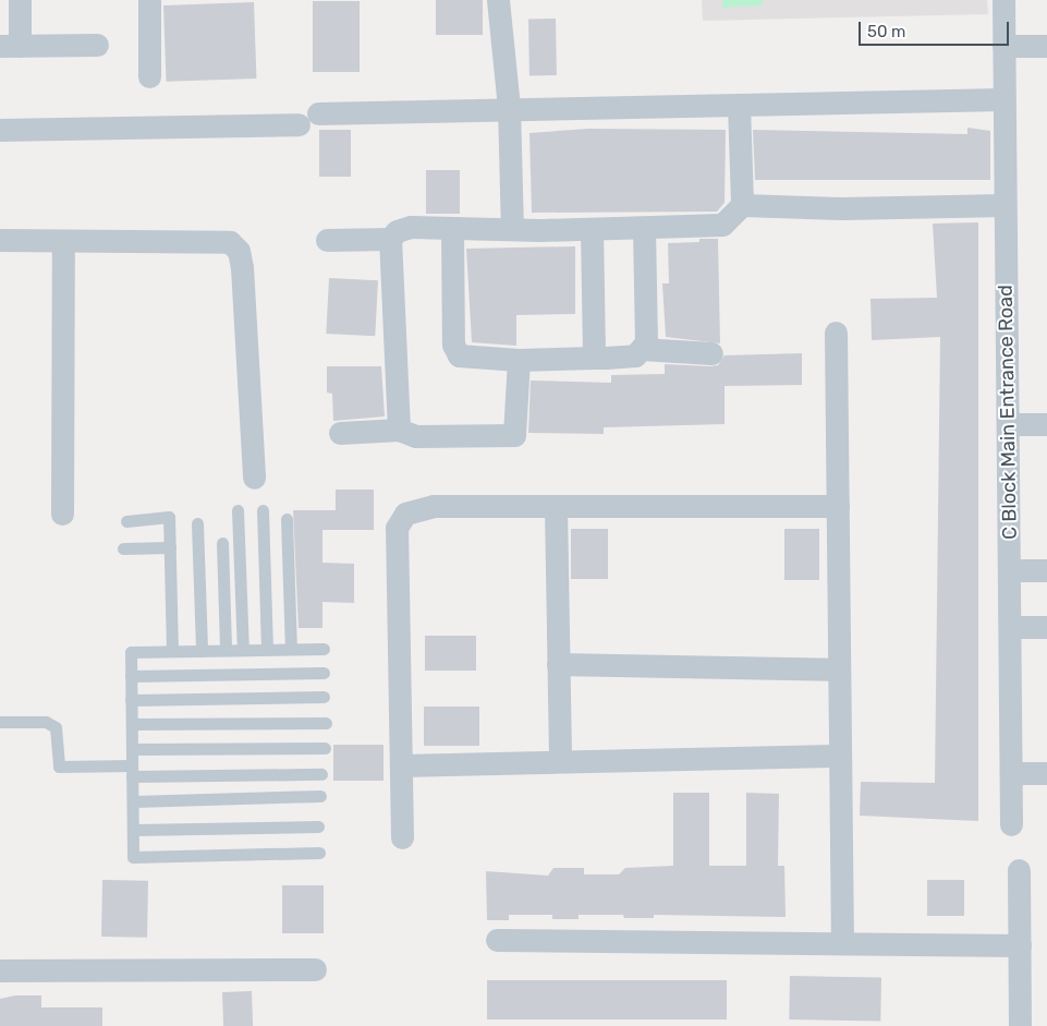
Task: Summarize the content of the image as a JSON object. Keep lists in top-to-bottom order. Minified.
{"streets":{"street":["C Block Main Entrance Road"]},"scale_bar":"50 m"}
